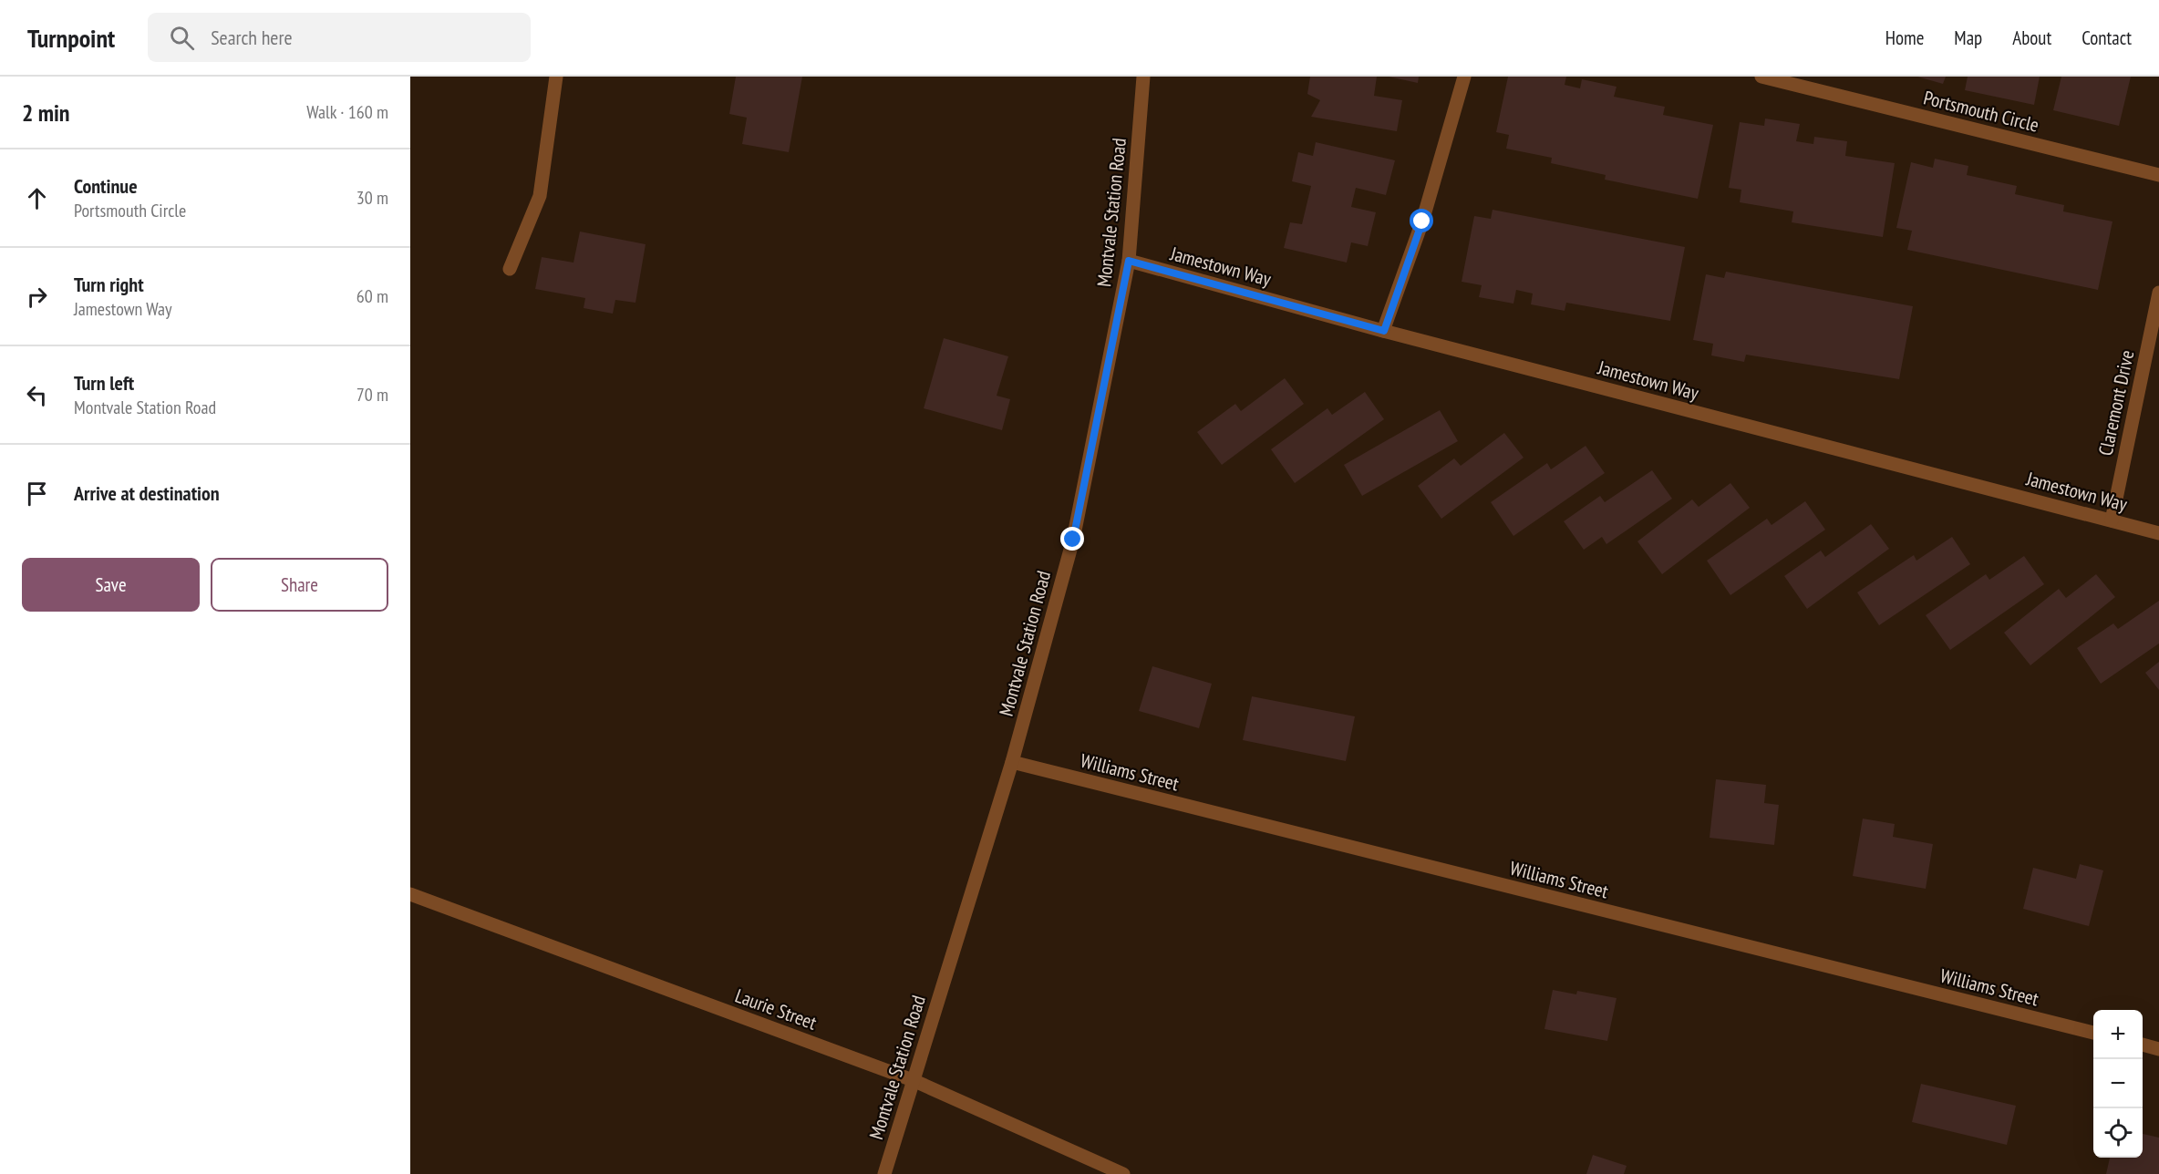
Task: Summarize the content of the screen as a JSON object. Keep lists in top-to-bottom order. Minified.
{"streets":{"street":["Portsmouth Circle","Montvale Station Road","Jamestown Way","Claremont Drive","Williams Street","Laurie Street"]},"crossings":[["Montvale Station Road","Jamestown Way"],["Montvale Station Road","Williams Street"],["Montvale Station Road","Laurie Street"],["Jamestown Way","Claremont Drive"]],"page":{"header":"Turnpoint","search":"Search here","nav":["Home","Map","About","Contact"],"heading":["2 min","Walk · 160 m"],"list":[["Continue","Portsmouth Circle","30 m"],["Turn right","Jamestown Way","60 m"],["Turn left","Montvale Station Road","70 m"],"Arrive at destination"],"buttons":["Save","Share"],"map_buttons":["+","−"]}}
